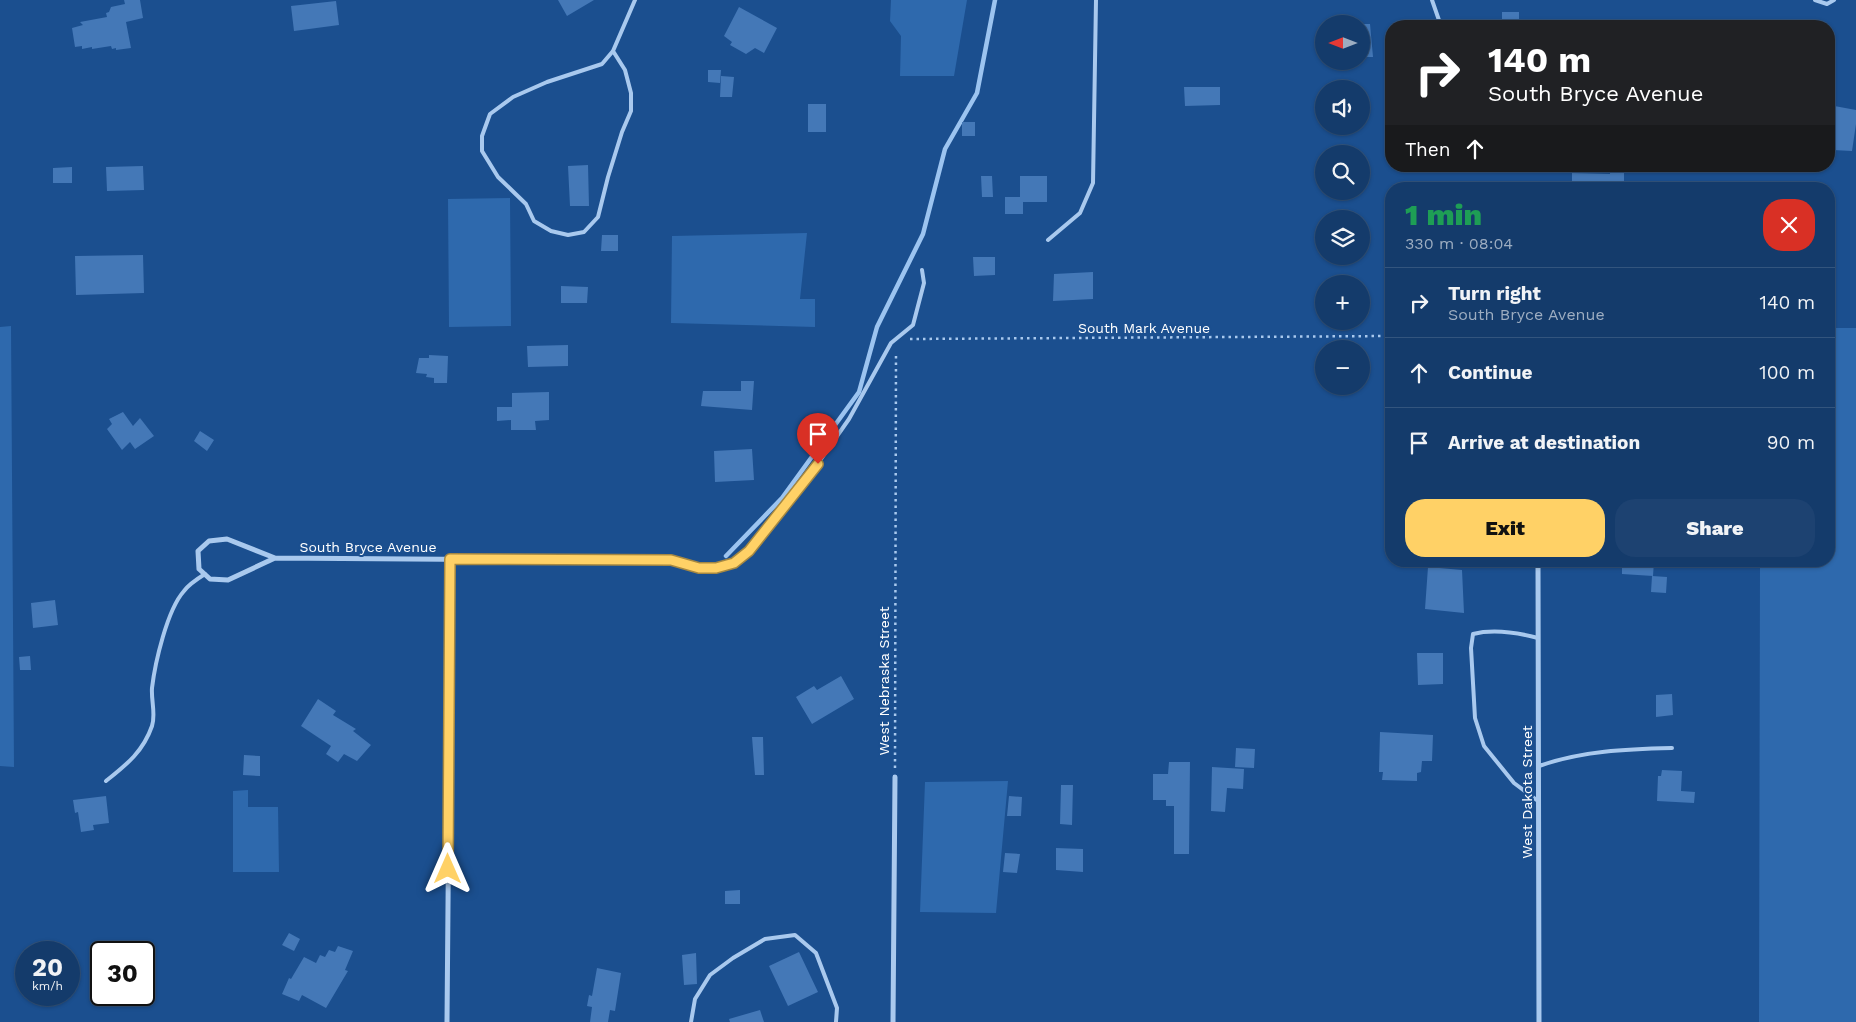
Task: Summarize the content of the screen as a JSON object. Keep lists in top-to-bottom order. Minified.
{"streets":{"street":["South Bryce Avenue","West Dakota Street"],"path":["South Mark Avenue","West Nebraska Street"]},"crossings":[["South Mark Avenue","West Nebraska Street"]],"north":"left","page":{"map_buttons":["+","−"],"turn":["140 m","South Bryce Avenue"],"then":"Then","heading":["1 min","330 m · 08:04"],"list":[{"name":"Turn right","note":"South Bryce Avenue","value":"140 m"},{"name":"Continue","value":"100 m"},{"name":"Arrive at destination","value":"90 m"}],"buttons":["Exit","Share"],"speed":"20 km/h","limit":"30"}}
